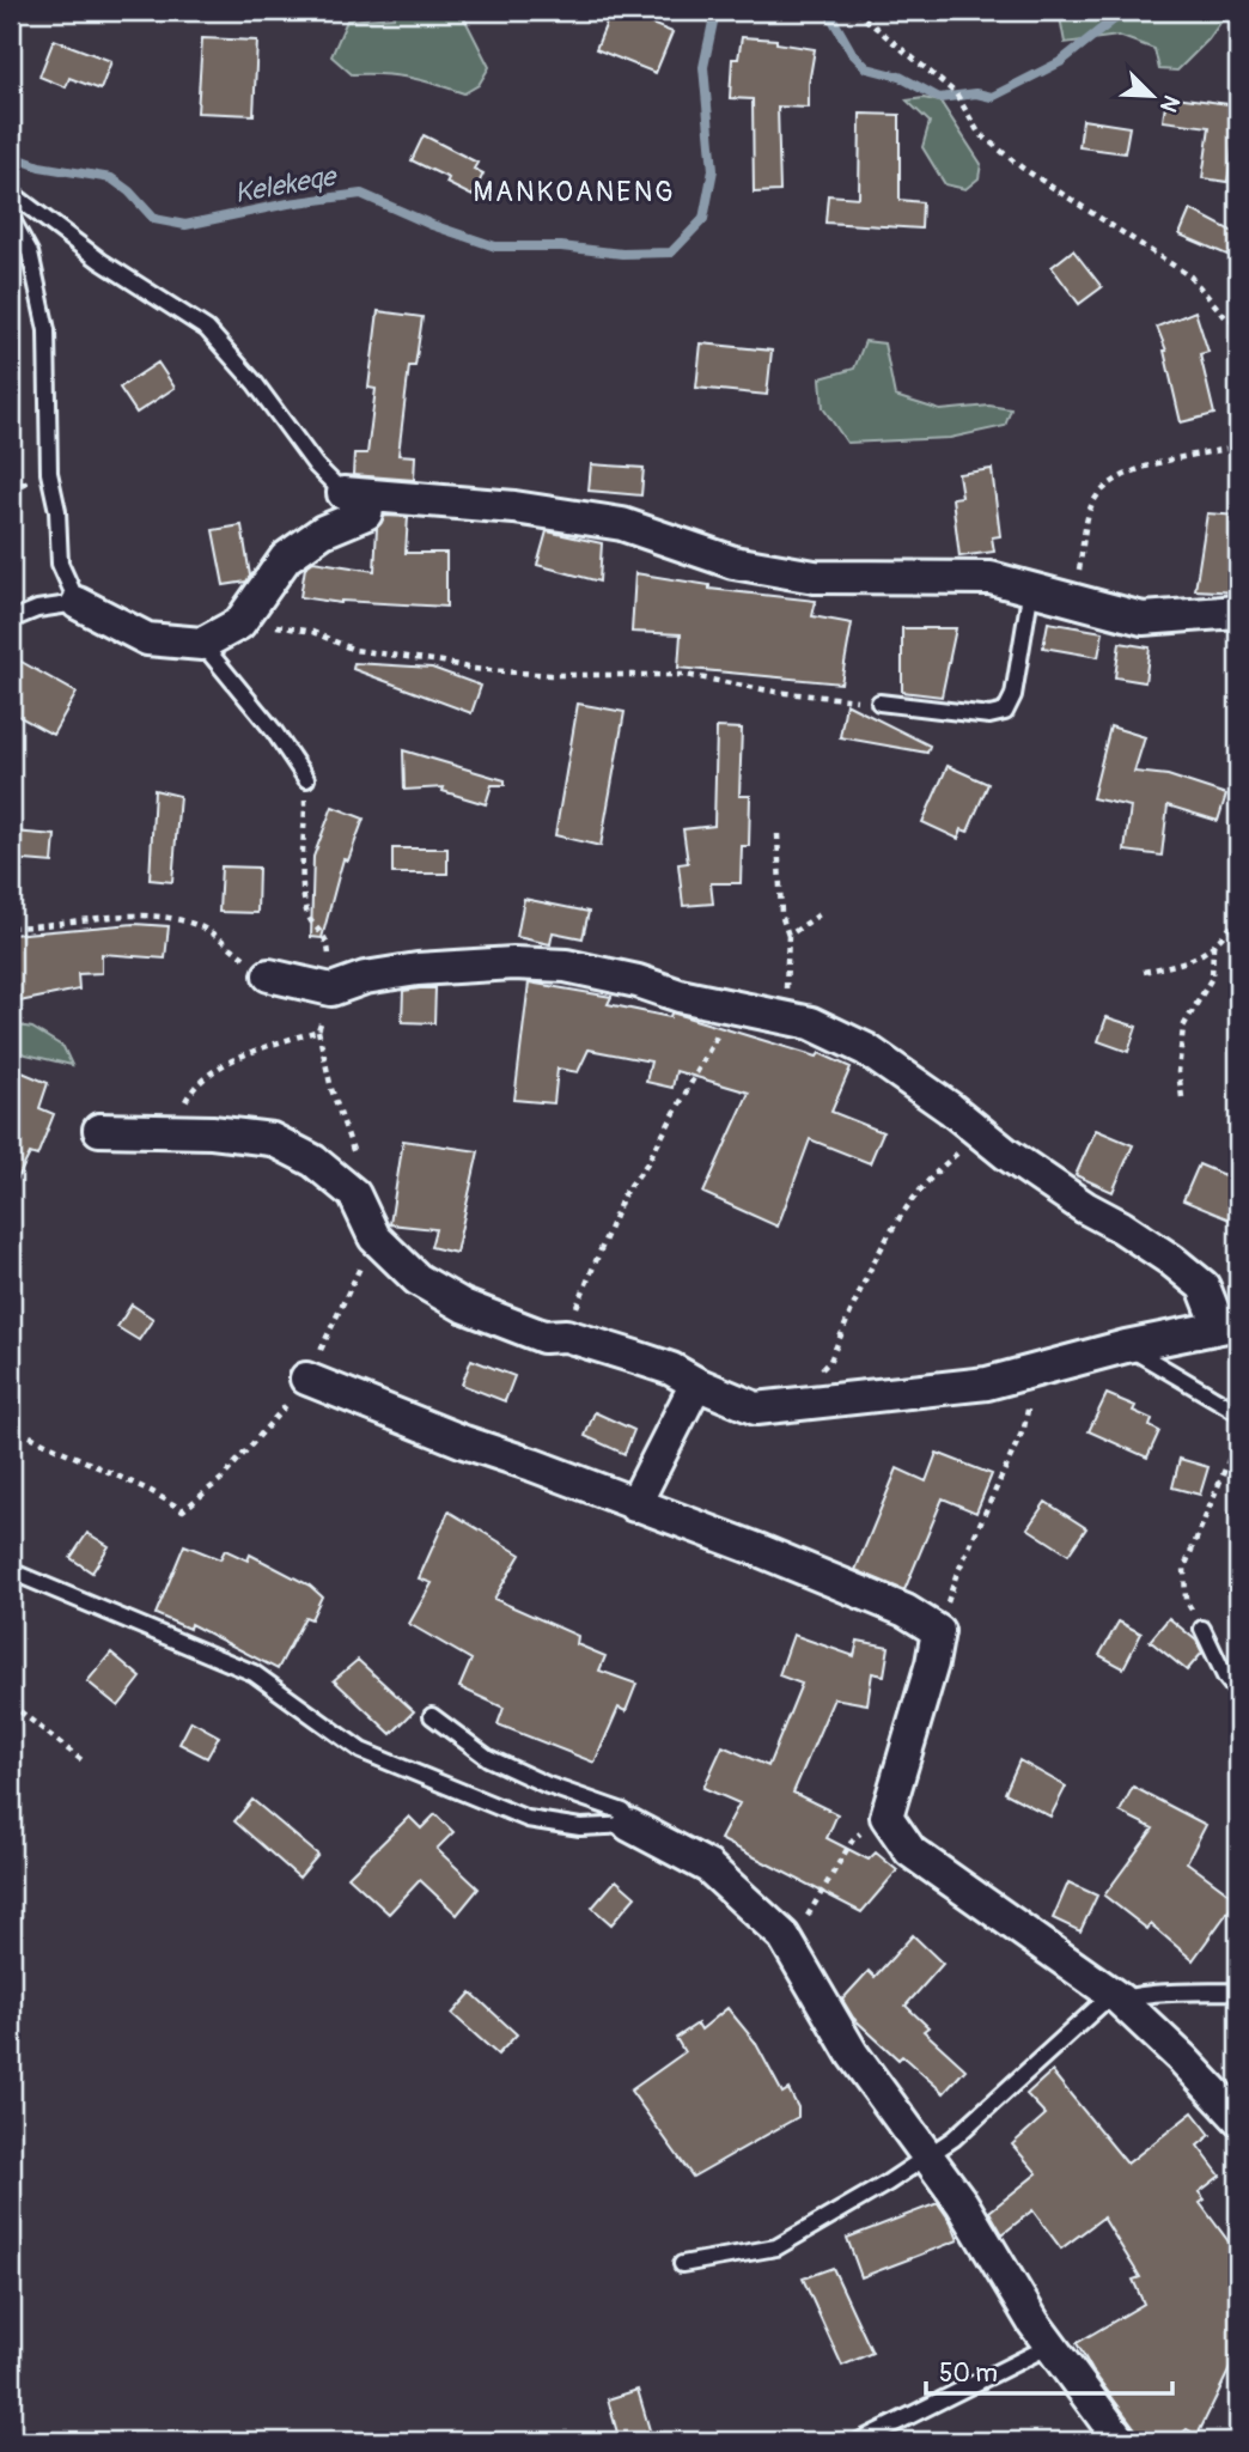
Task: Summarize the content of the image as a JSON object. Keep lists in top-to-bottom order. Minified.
{"districts":["MANKOANENG"],"water":["Kelekeqe"],"scale_bar":"50 m","north":"bottom right"}
